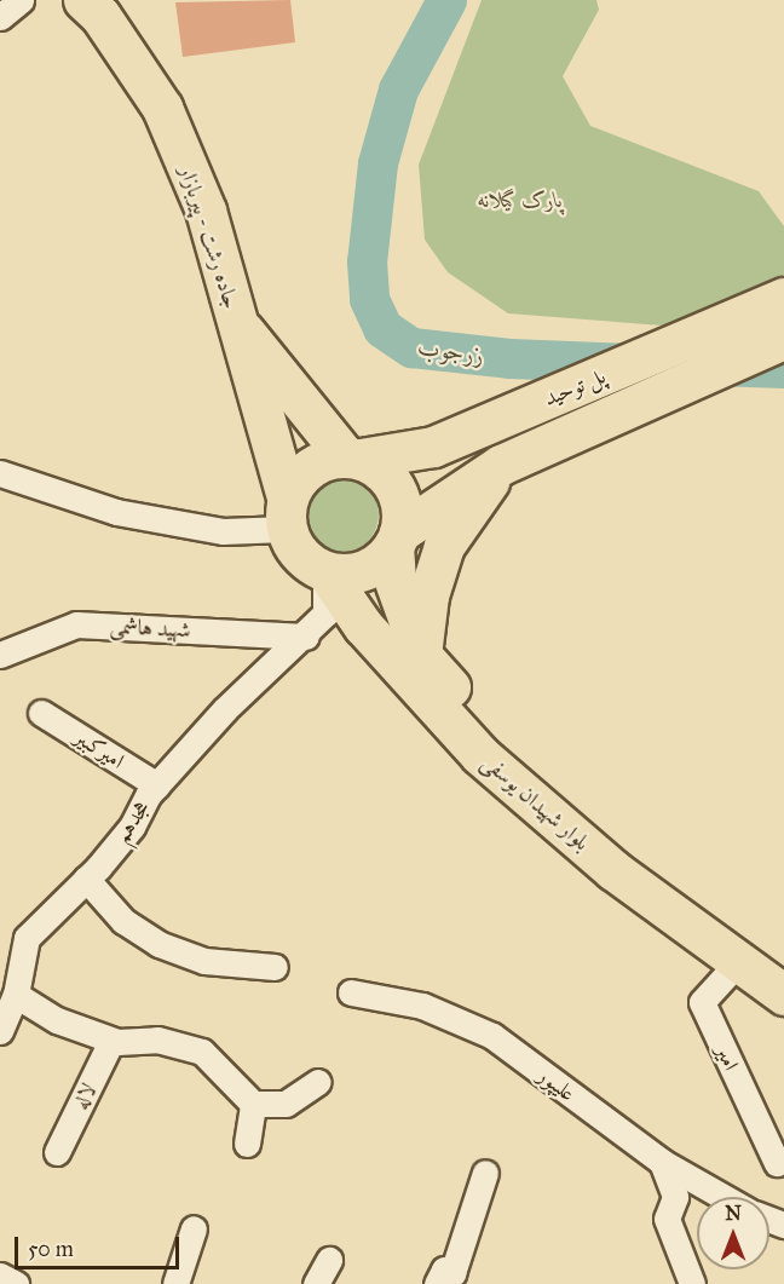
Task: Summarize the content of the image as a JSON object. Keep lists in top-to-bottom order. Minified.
{"streets":{"main road":["جاده رشت - پیربازار","پل توحید","بلوار شهیدان یوسفی"],"street":["شهید هاشمی","امیرکبیر","هجدهم","امیر","علیپور","لاله"]},"crossings":[["جاده رشت - پیربازار","پل توحید"],["جاده رشت - پیربازار","بلوار شهیدان یوسفی"],["جاده رشت - پیربازار","هجدهم"],["پل توحید","بلوار شهیدان یوسفی"],["پل توحید","هجدهم"],["شهید هاشمی","هجدهم"],["امیرکبیر","هجدهم"],["بلوار شهیدان یوسفی","هجدهم"],["بلوار شهیدان یوسفی","امیر"]],"water":["زرجوب"],"parks":["پارک گیلانه"],"scale_bar":"50 m","north":"top"}
